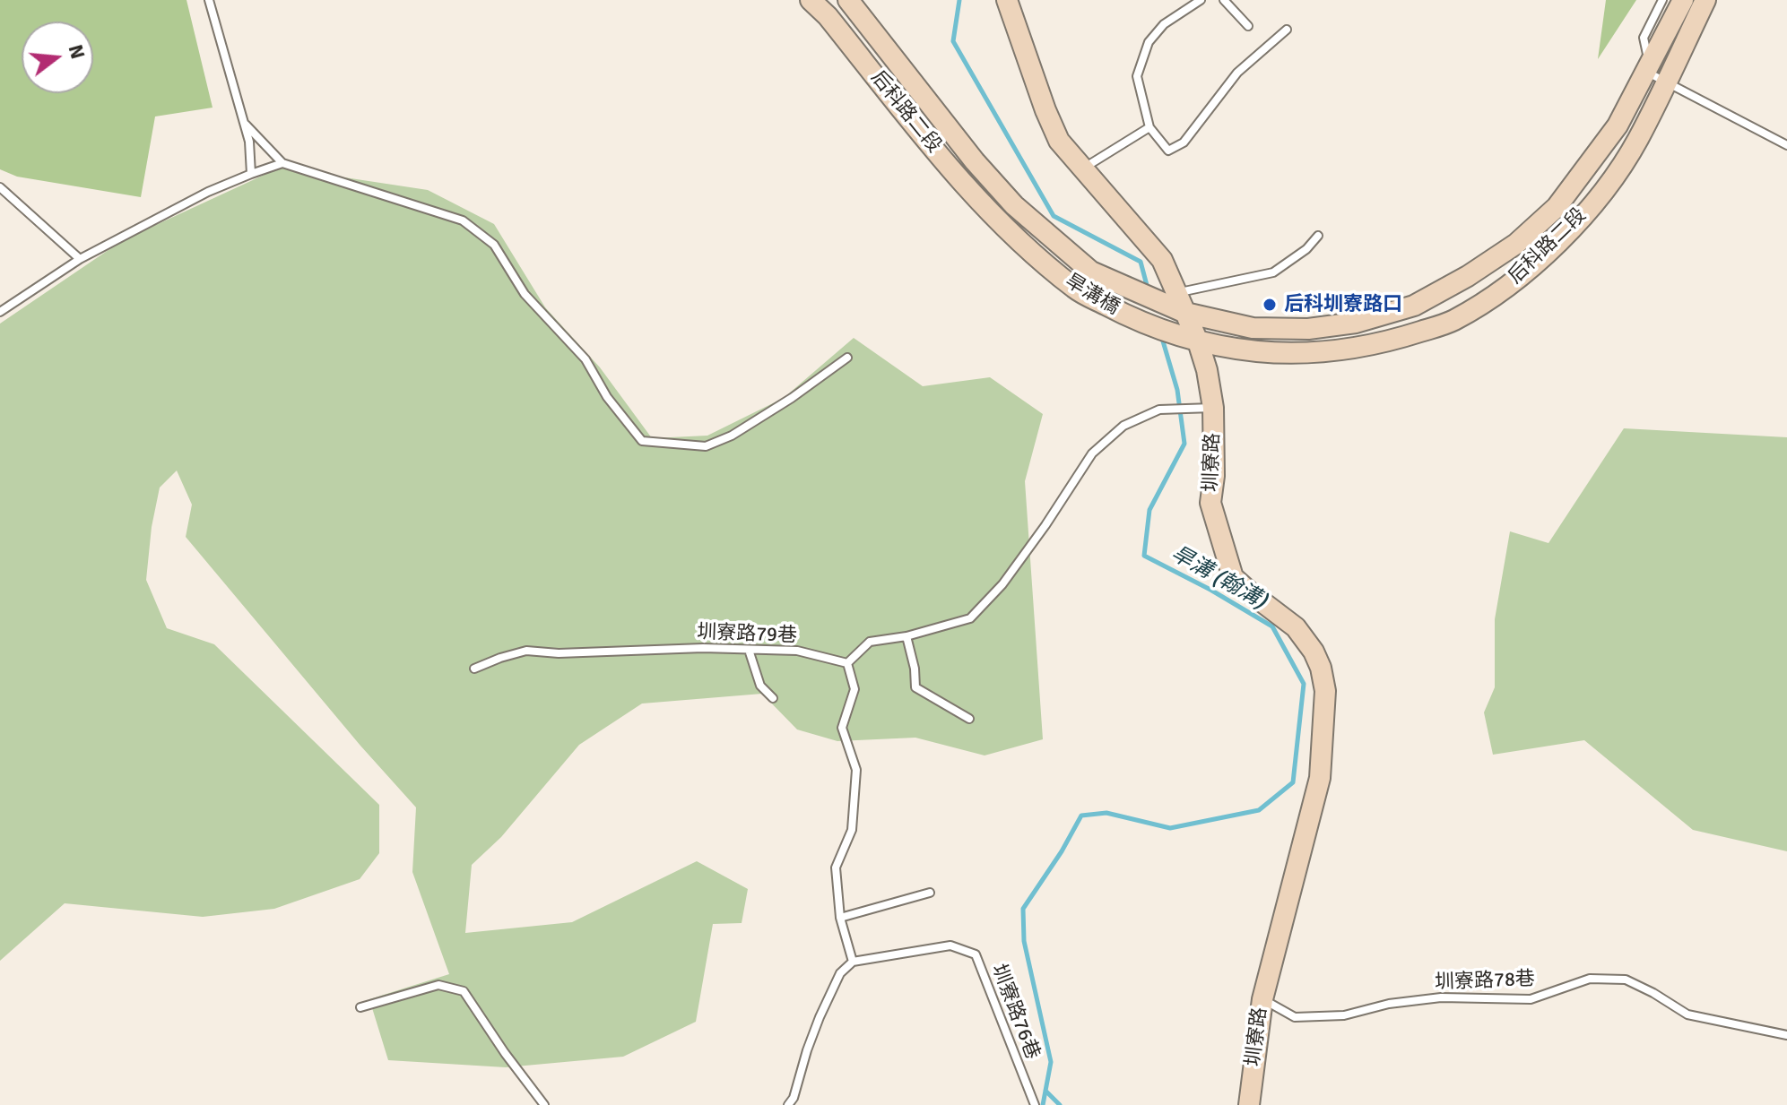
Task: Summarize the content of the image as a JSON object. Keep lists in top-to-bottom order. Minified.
{"streets":{"street":["后科路二段","旱溝橋","圳寮路"],"lane":["圳寮路79巷","圳寮路78巷","圳寮路76巷"]},"crossings":[["后科路二段","旱溝橋"],["后科路二段","圳寮路"],["旱溝橋","圳寮路"],["圳寮路","圳寮路78巷"]],"water":["旱溝 (翰溝)"],"places":["后科圳寮路口"],"north":"right"}
